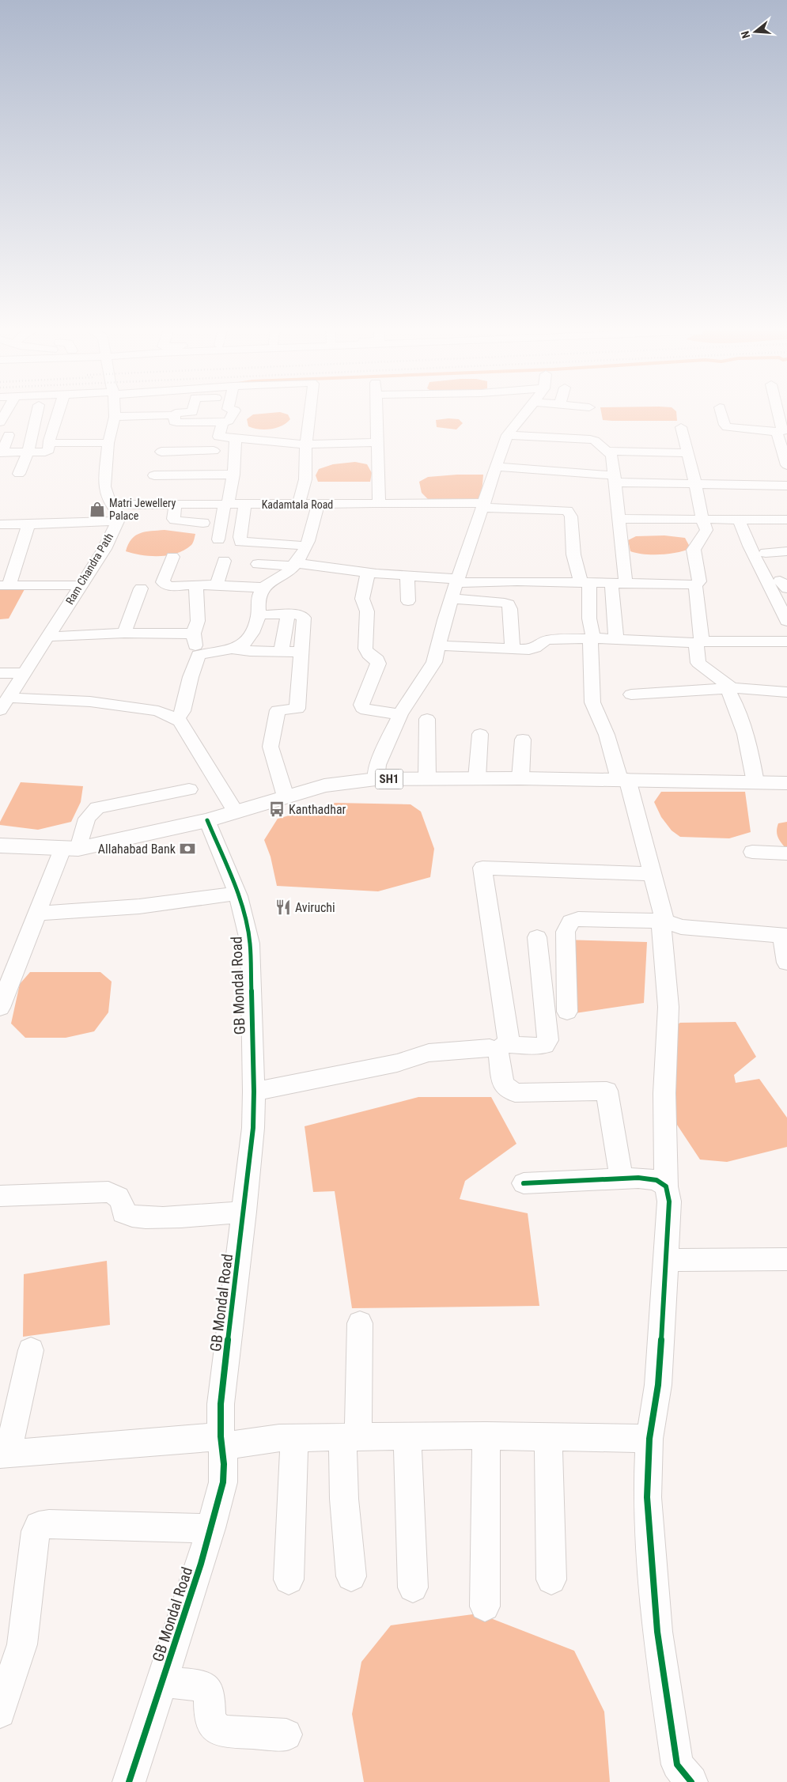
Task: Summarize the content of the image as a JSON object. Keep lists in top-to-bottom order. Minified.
{"streets":{"main road":["SH1"],"street":["Kadamtala Road","Ram Chandra Path","GB Mondal Road"]},"crossings":[["Kadamtala Road","Ram Chandra Path"],["SH1","GB Mondal Road"]],"places":{"shop":["Matri Jewellery Palace"],"bus stop":["Kanthadhar"],"bank":["Allahabad Bank"],"restaurant":["Aviruchi"]},"north":"left"}
